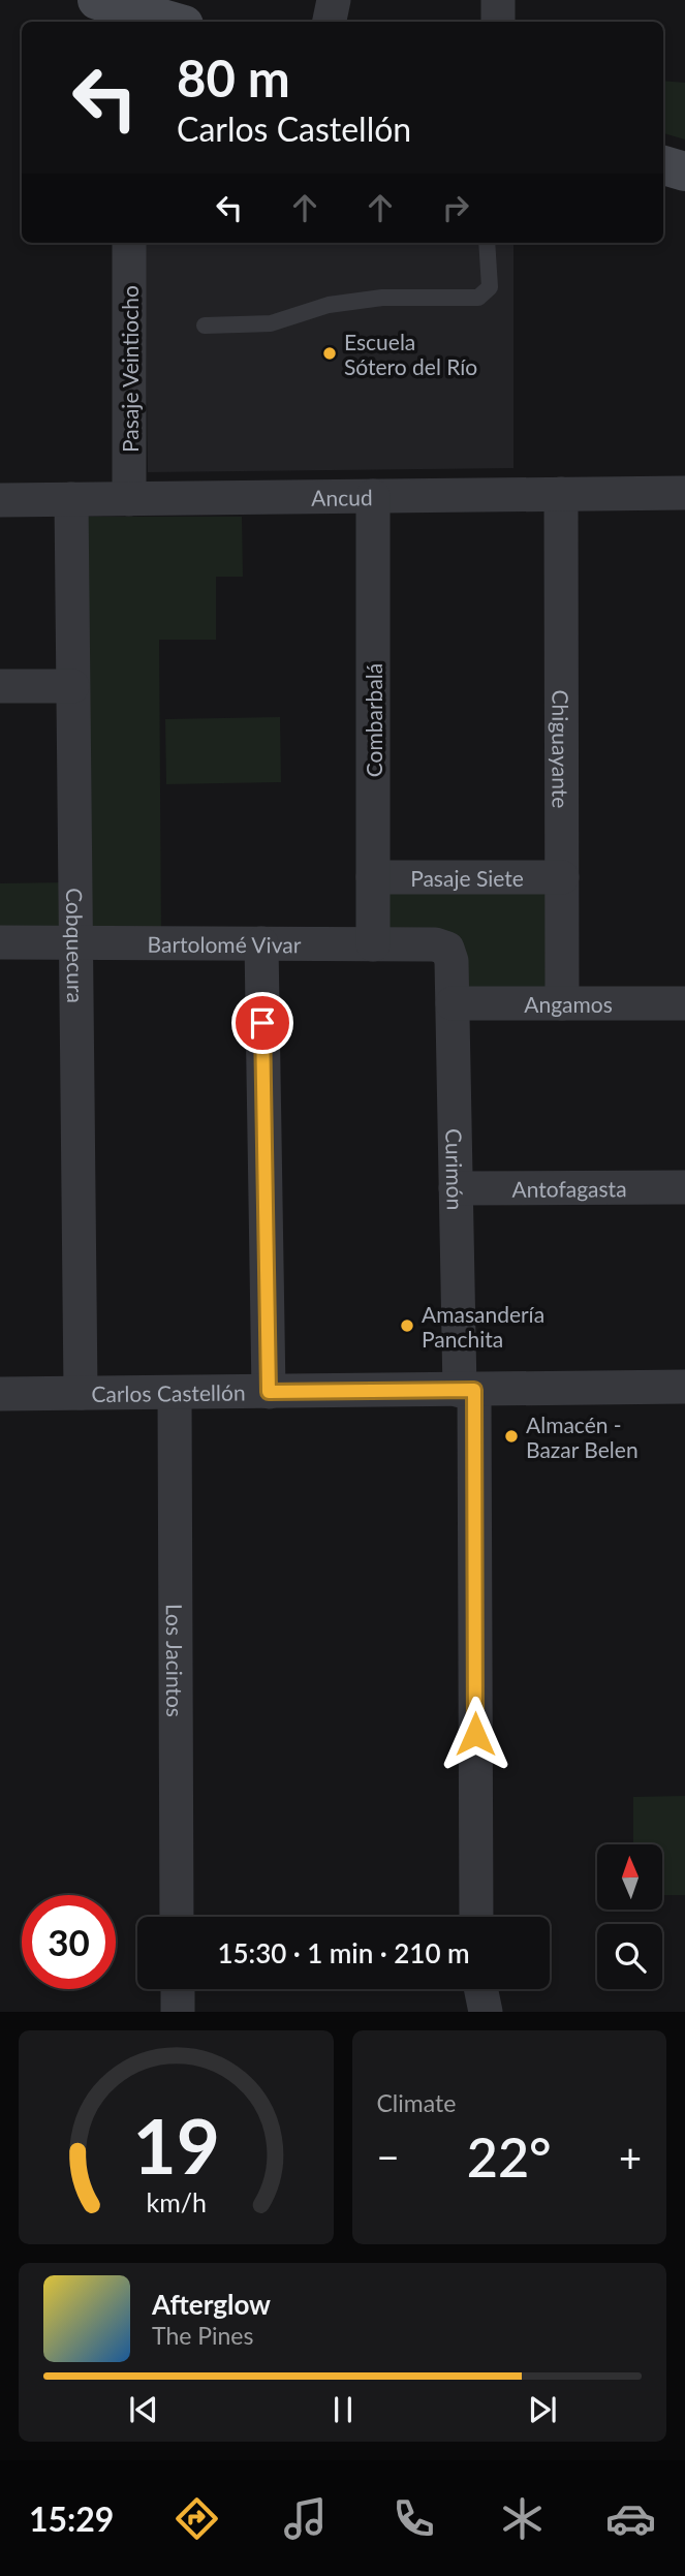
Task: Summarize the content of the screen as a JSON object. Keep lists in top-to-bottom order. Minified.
{"streets":{"street":["Pasaje Veintiocho","Ancud","Combarbalá","Chiguayante","Pasaje Siete","Bartolomé Vivar","Cobquecura","Angamos","Curimón","Antofagasta","Carlos Castellón","Los Jacintos"]},"crossings":[["Pasaje Veintiocho","Ancud"],["Ancud","Combarbalá"],["Ancud","Chiguayante"],["Ancud","Cobquecura"],["Combarbalá","Pasaje Siete"],["Combarbalá","Bartolomé Vivar"],["Chiguayante","Pasaje Siete"],["Chiguayante","Angamos"],["Bartolomé Vivar","Cobquecura"],["Bartolomé Vivar","Curimón"],["Cobquecura","Carlos Castellón"],["Angamos","Curimón"],["Curimón","Antofagasta"],["Curimón","Carlos Castellón"],["Carlos Castellón","Los Jacintos"]],"places":["Escuela Sótero del Río","Amasandería Panchita","Almacén - Bazar Belen"],"north":"top","page":{"turn":["80 m","Carlos Castellón"],"limit":"30","trip":"15:30 · 1 min · 210 m","tile":"Climate","heat":["−","22°","+"],"song":["Afterglow","The Pines"],"tabs":"15:29","gauge":["19","km/h"]}}
